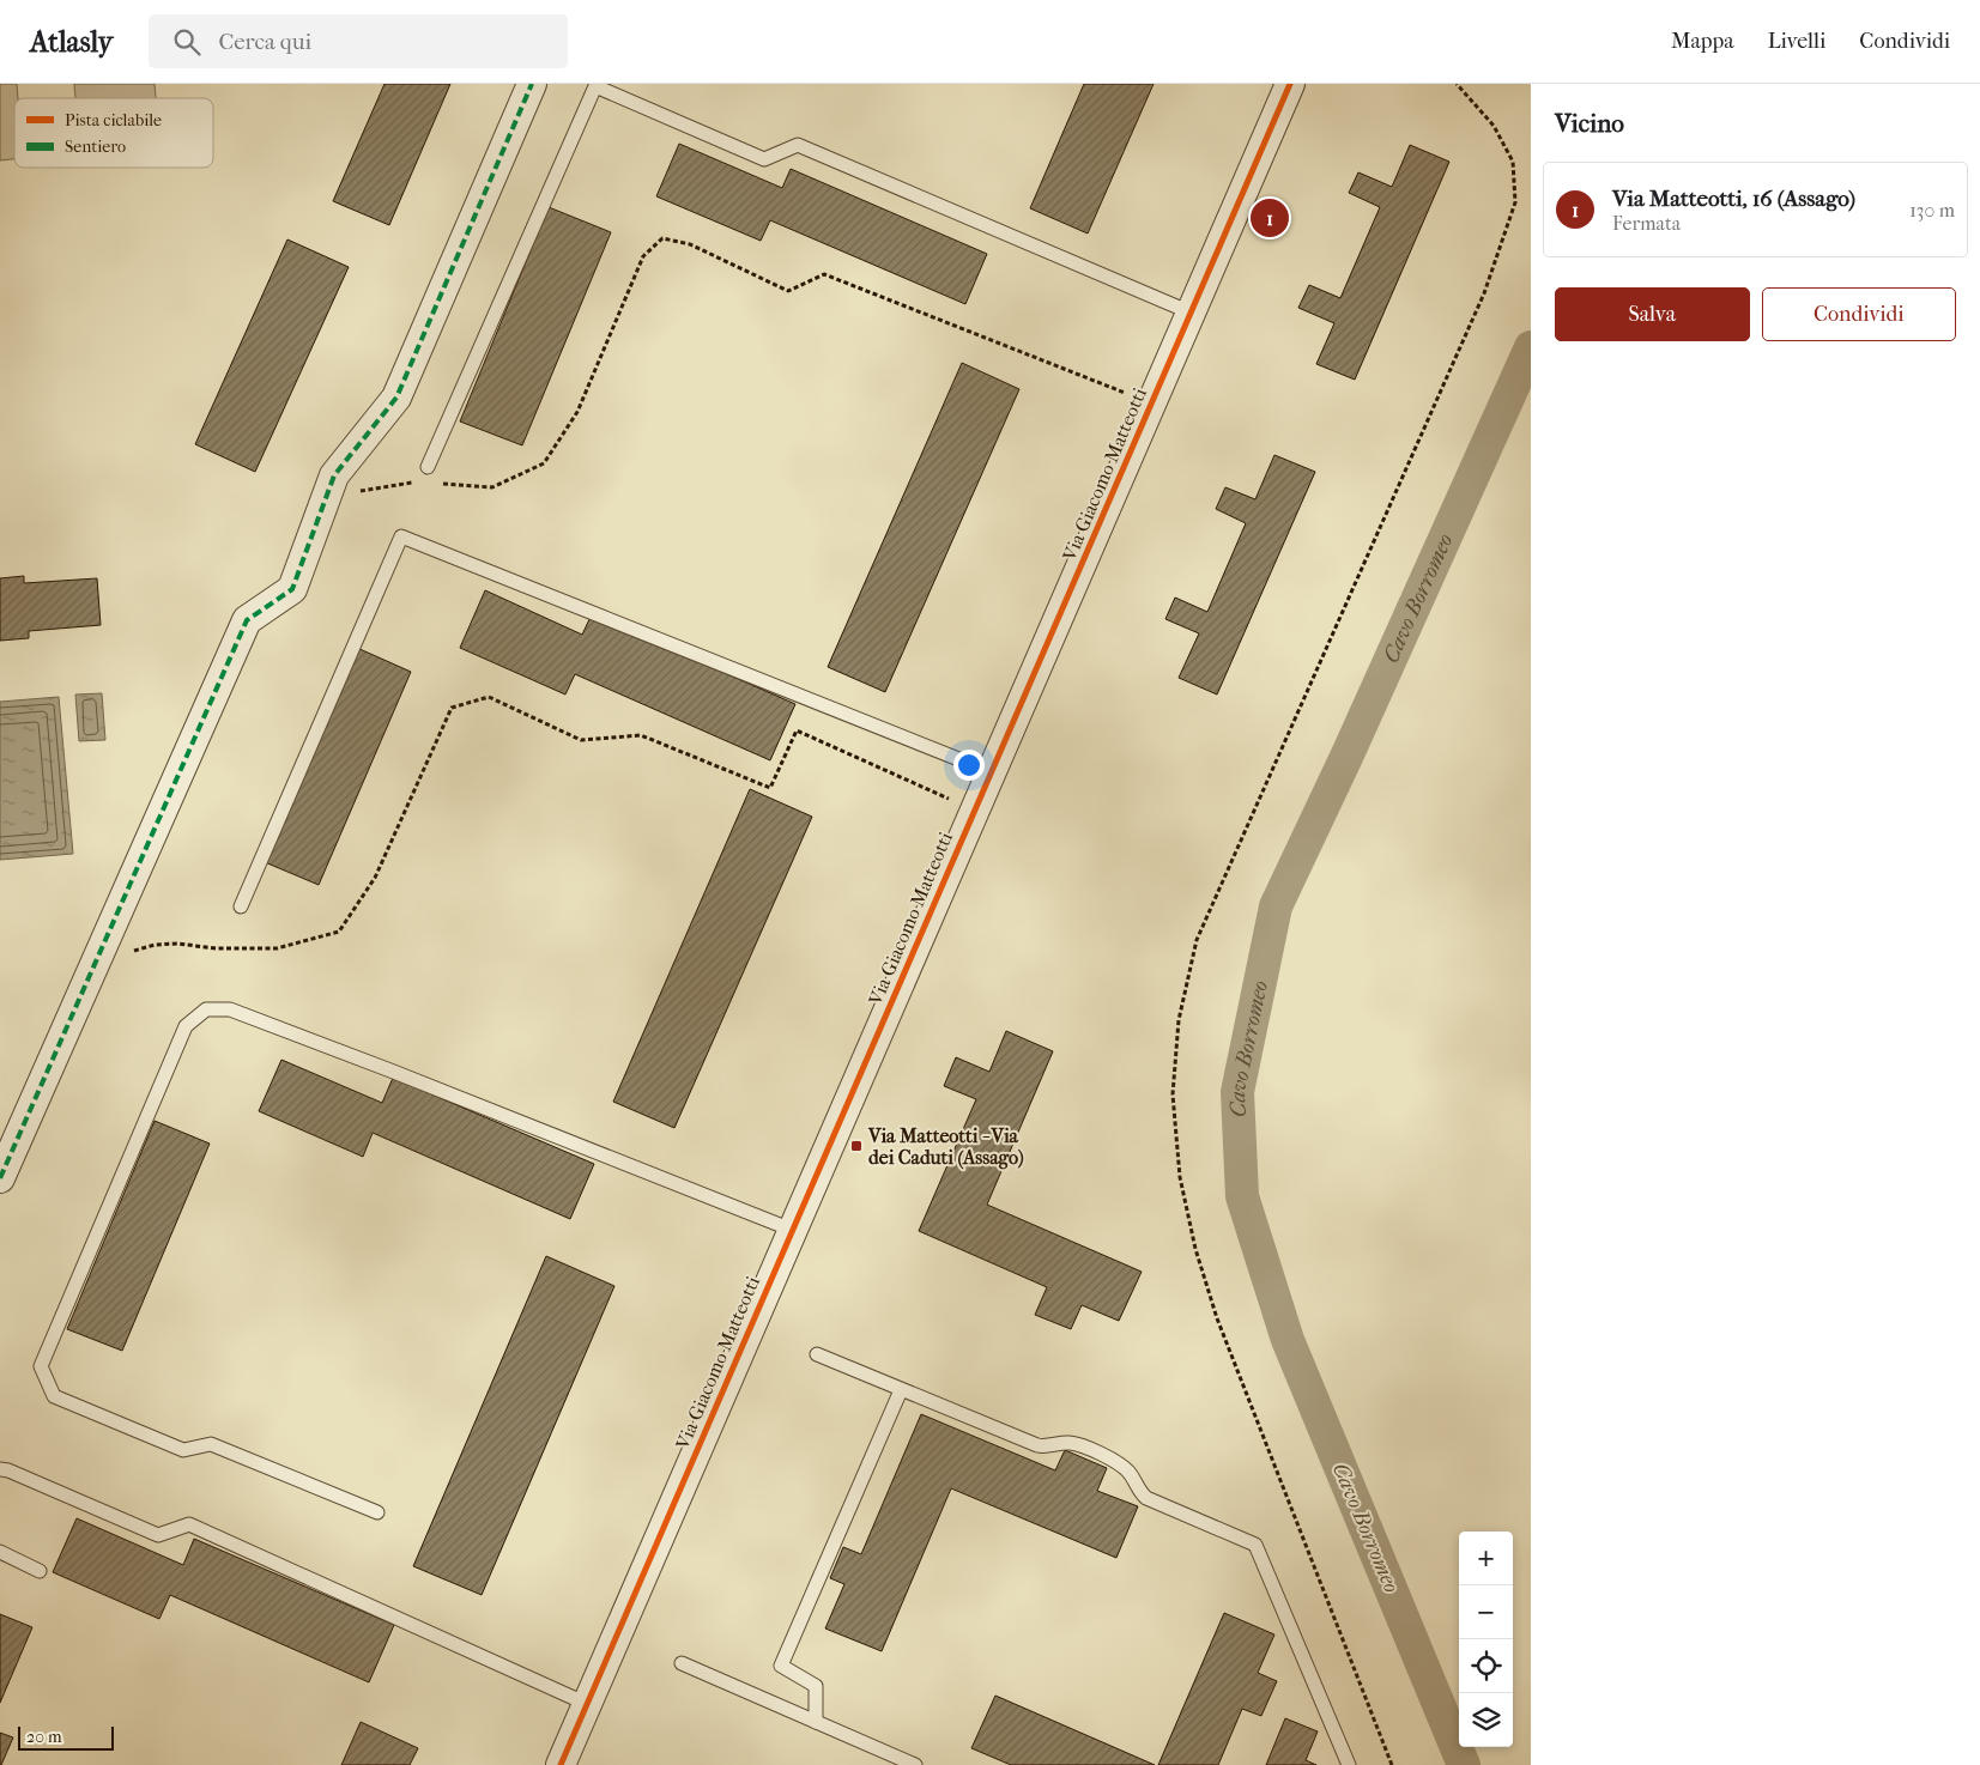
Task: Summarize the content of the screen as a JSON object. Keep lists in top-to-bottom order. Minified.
{"streets":{"street":["Via Giacomo Matteotti"]},"water":["Cavo Borromeo"],"places":{"transit":["Via Matteotti - Via dei Caduti (Assago)"]},"legend":["Pista ciclabile","Sentiero"],"scale_bar":"20 m","page":{"header":"Atlasly","search":"Cerca qui","nav":["Mappa","Livelli","Condividi"],"heading":"Vicino","list":[{"mark":"1","name":"Via Matteotti, 16 (Assago)","note":"Fermata","value":"130 m"}],"pins":"1","buttons":["Salva","Condividi"],"map_buttons":["+","−"],"scale":"20 m"}}
